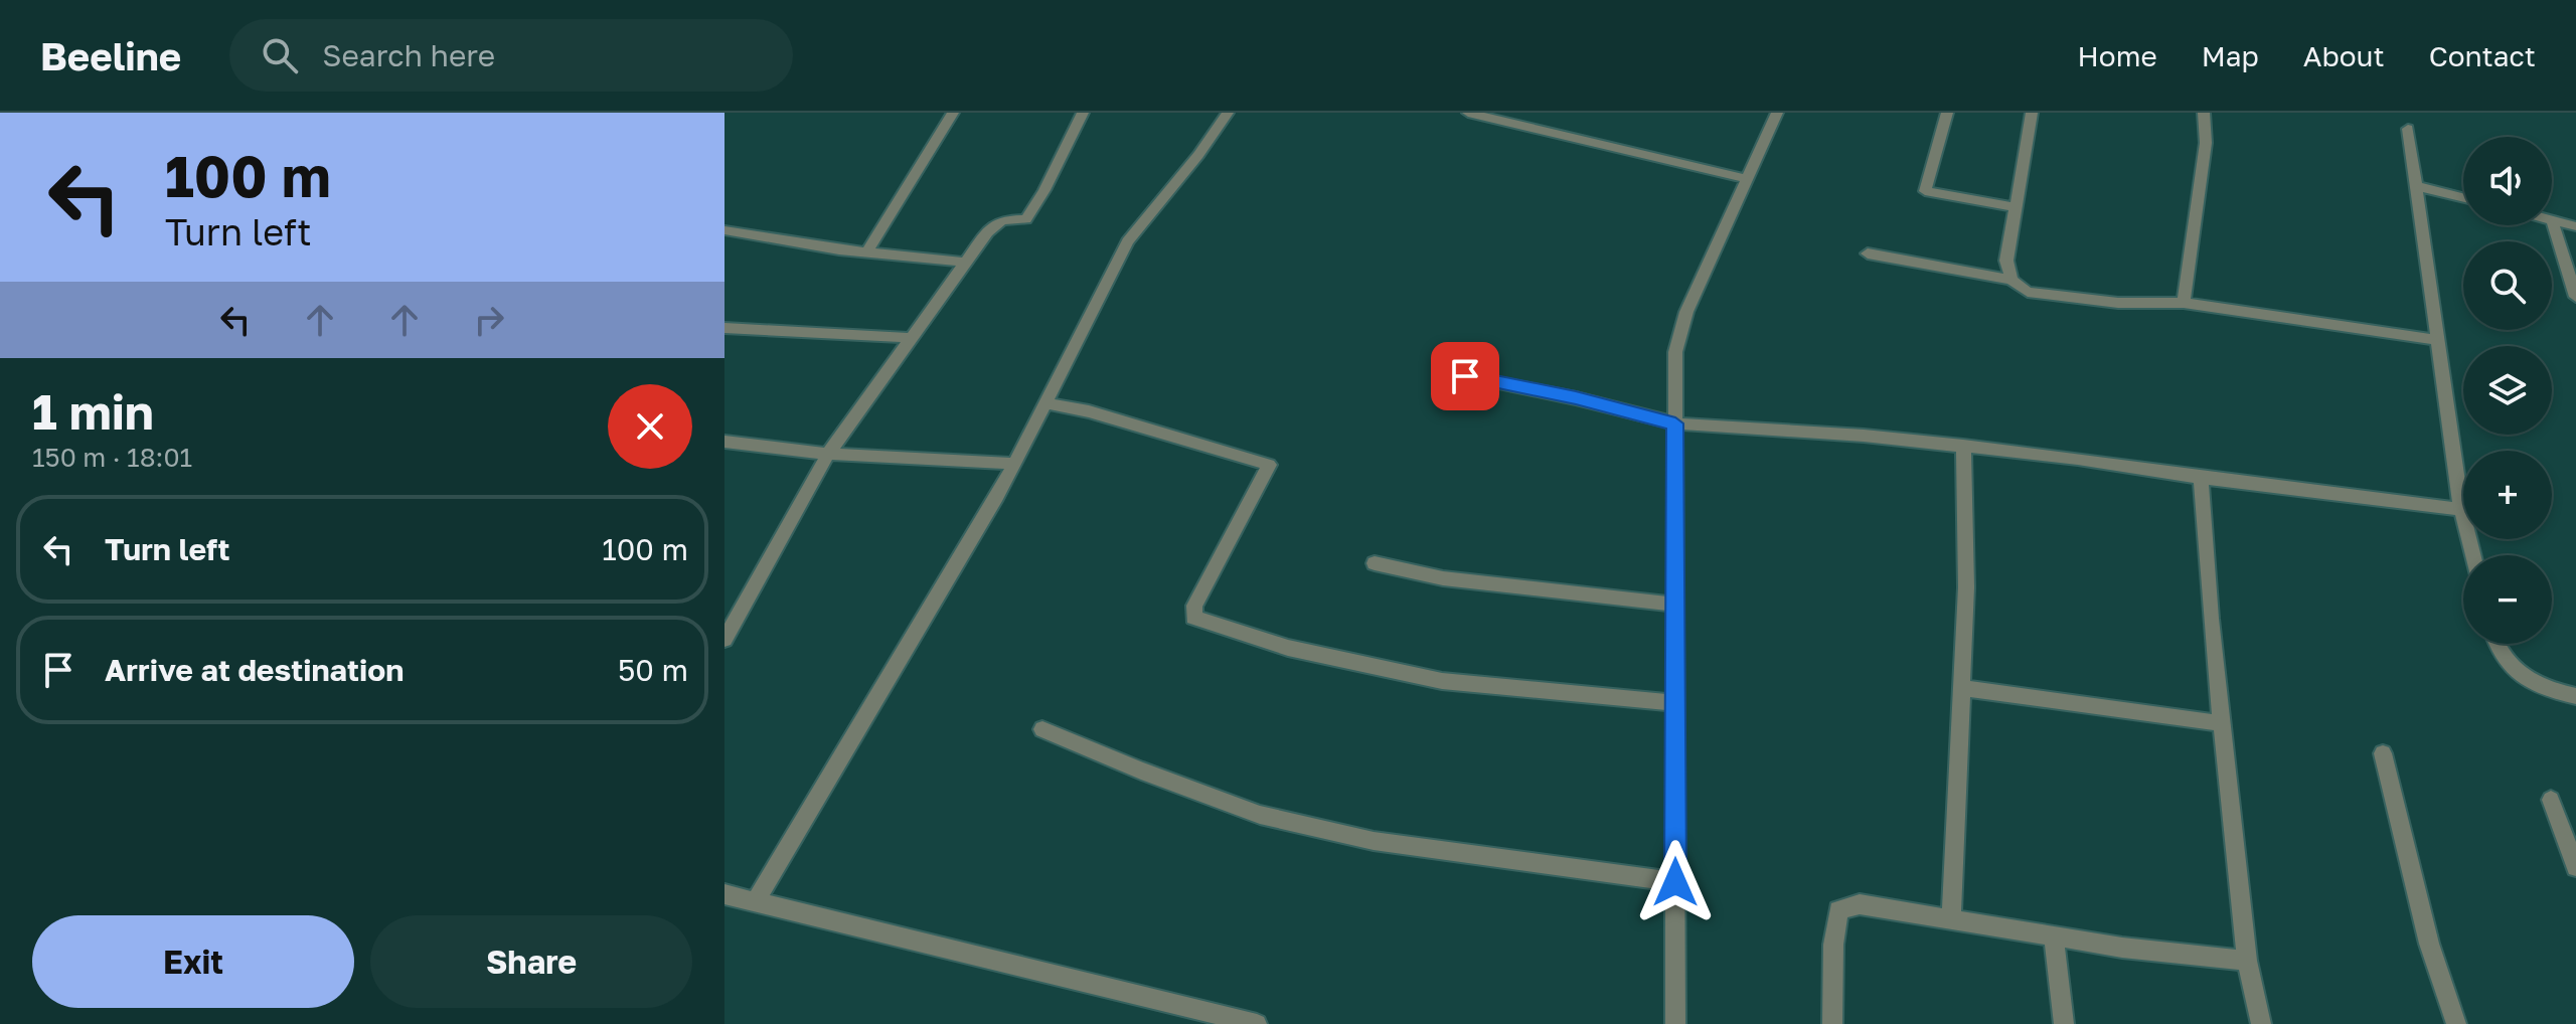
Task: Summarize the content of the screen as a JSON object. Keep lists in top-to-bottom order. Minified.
{"page":{"header":"Beeline","search":"Search here","nav":["Home","Map","About","Contact"],"turn":["100 m","Turn left"],"map_buttons":["+","−"],"heading":["1 min","150 m · 18:01"],"list":[{"name":"Turn left","value":"100 m"},{"name":"Arrive at destination","value":"50 m"}],"buttons":["Exit","Share"]}}
